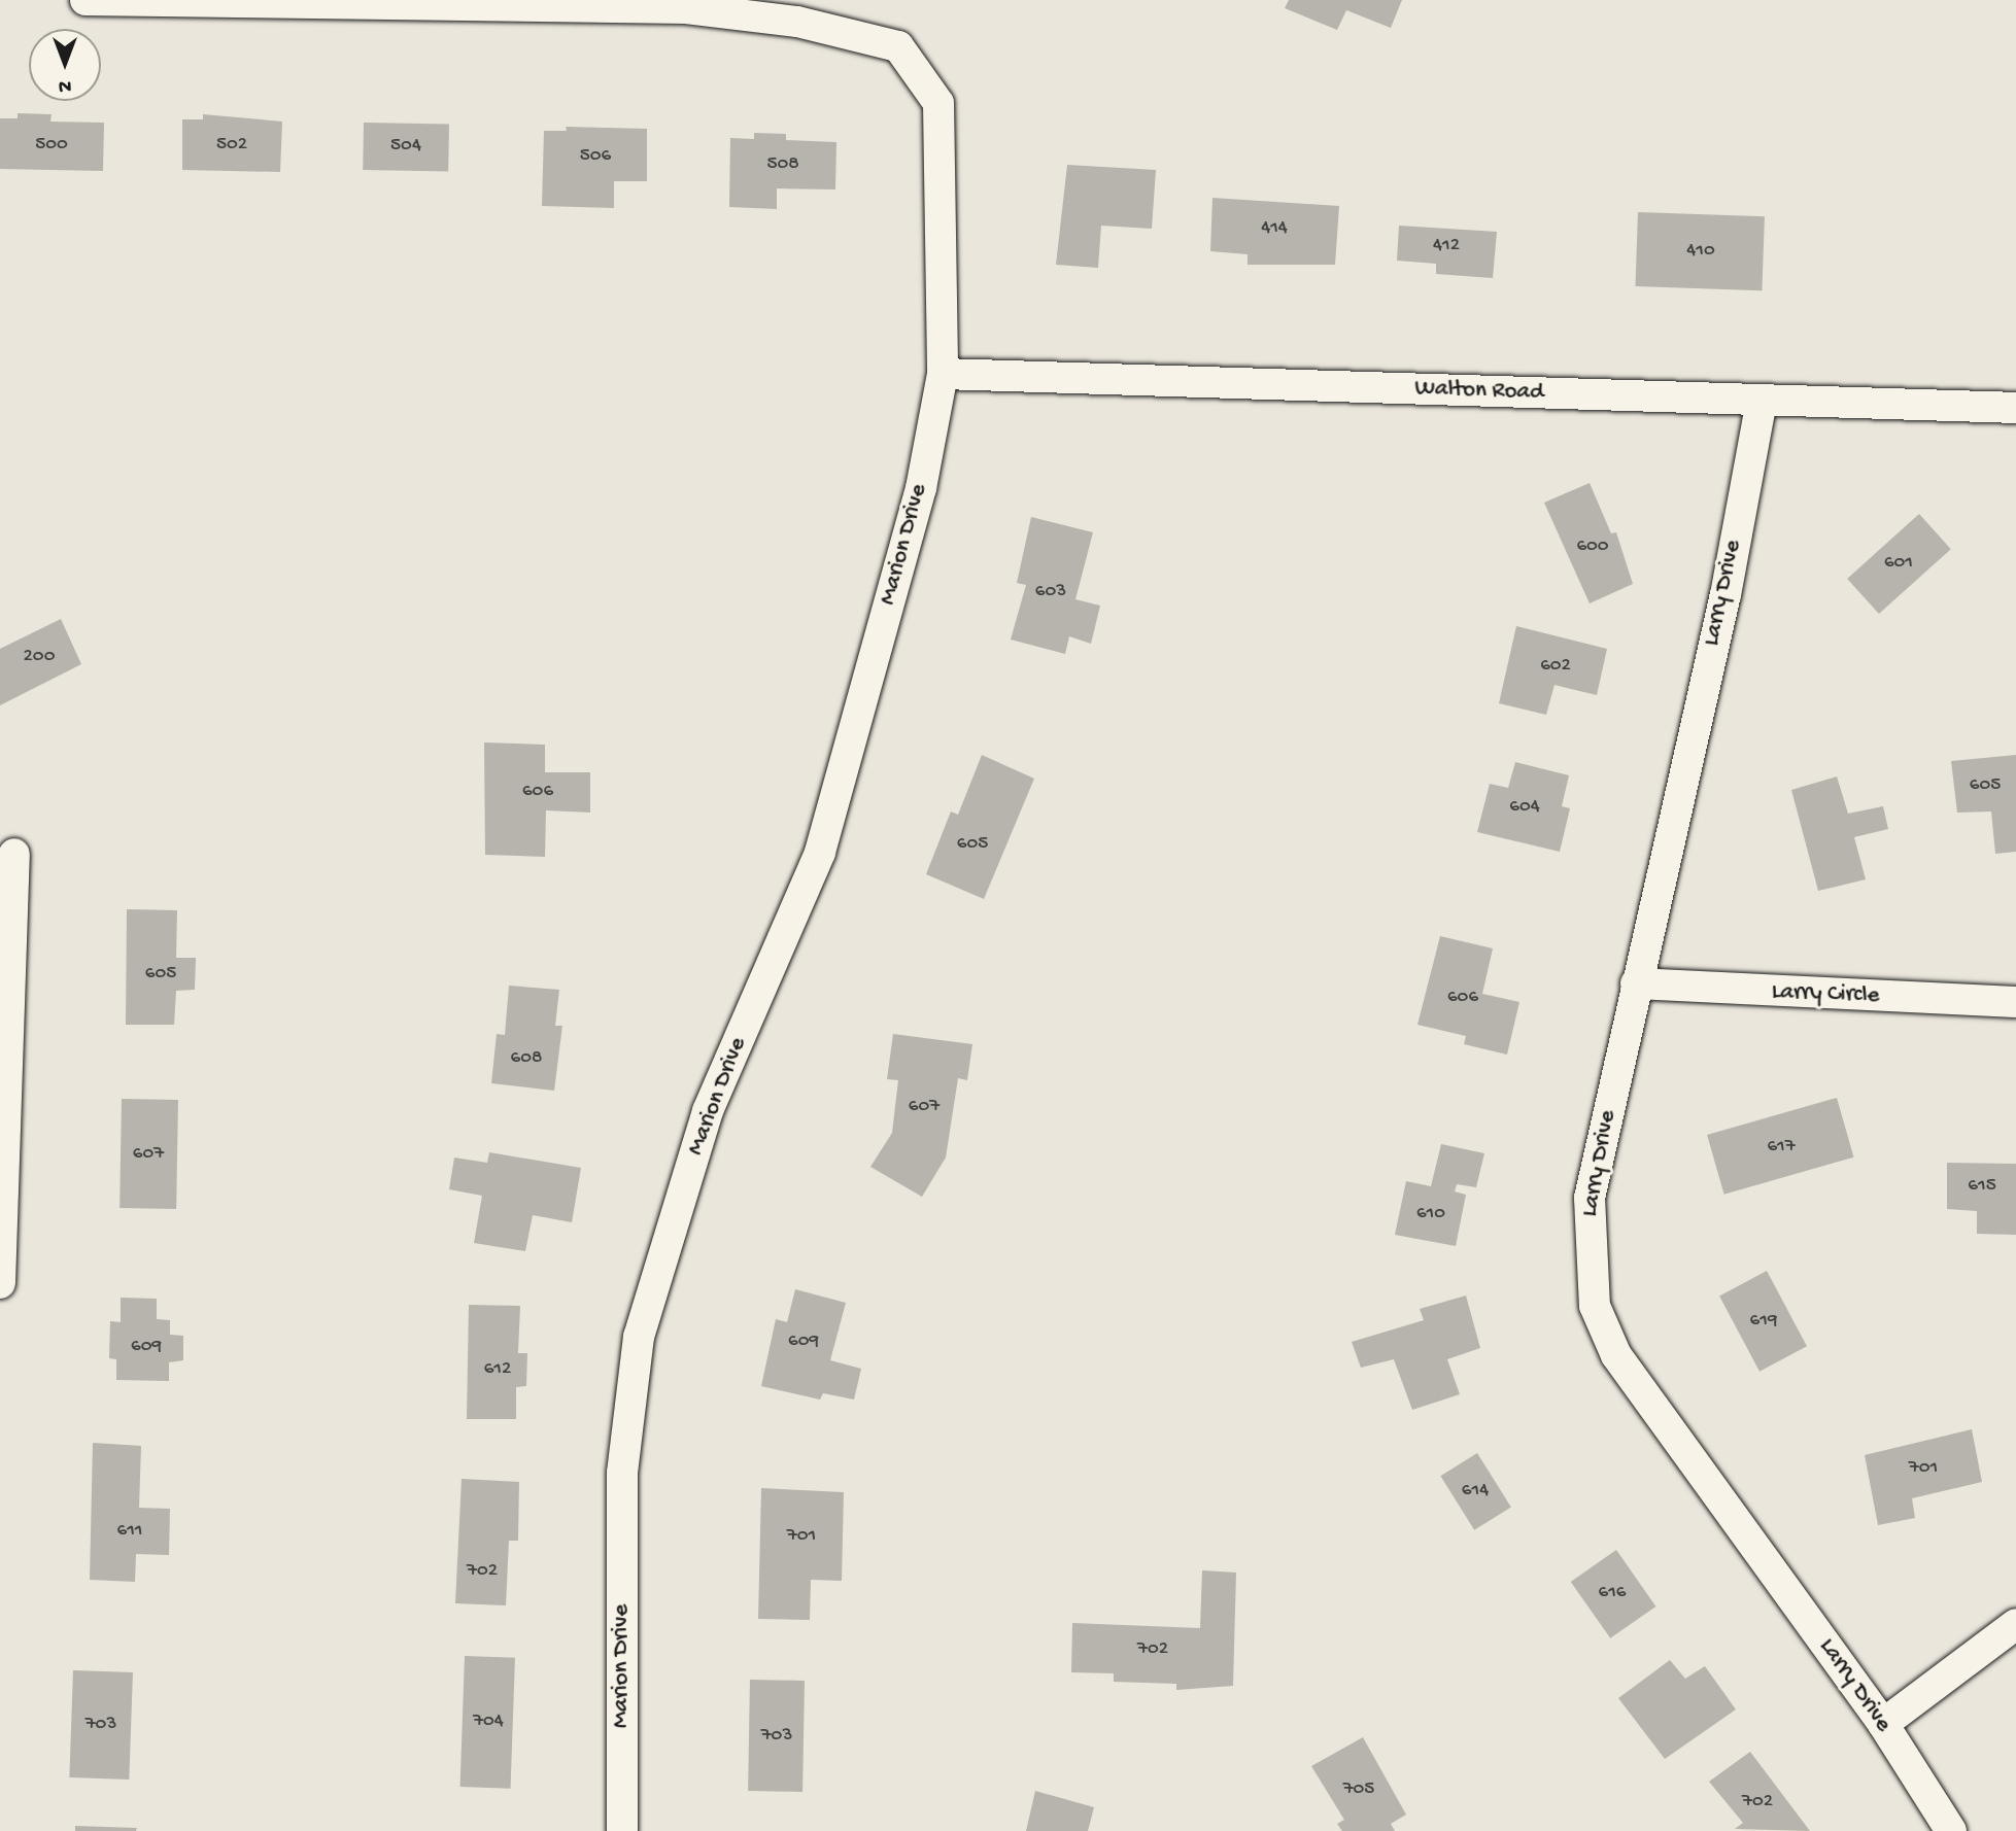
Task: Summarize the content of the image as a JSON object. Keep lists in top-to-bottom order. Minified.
{"streets":{"street":["Walton Road","Marion Drive","Larry Drive","Larry Circle"]},"crossings":[["Walton Road","Marion Drive"],["Walton Road","Larry Drive"],["Larry Drive","Larry Circle"]],"house_numbers":["500","502","504","506","508","414","412","410","600","601","603","200","602","605","606","604","605","605","606","608","607","617","607","615","610","619","609","609","612","701","614","611","701","702","616","702","704","703","703","705","702"],"north":"bottom"}
